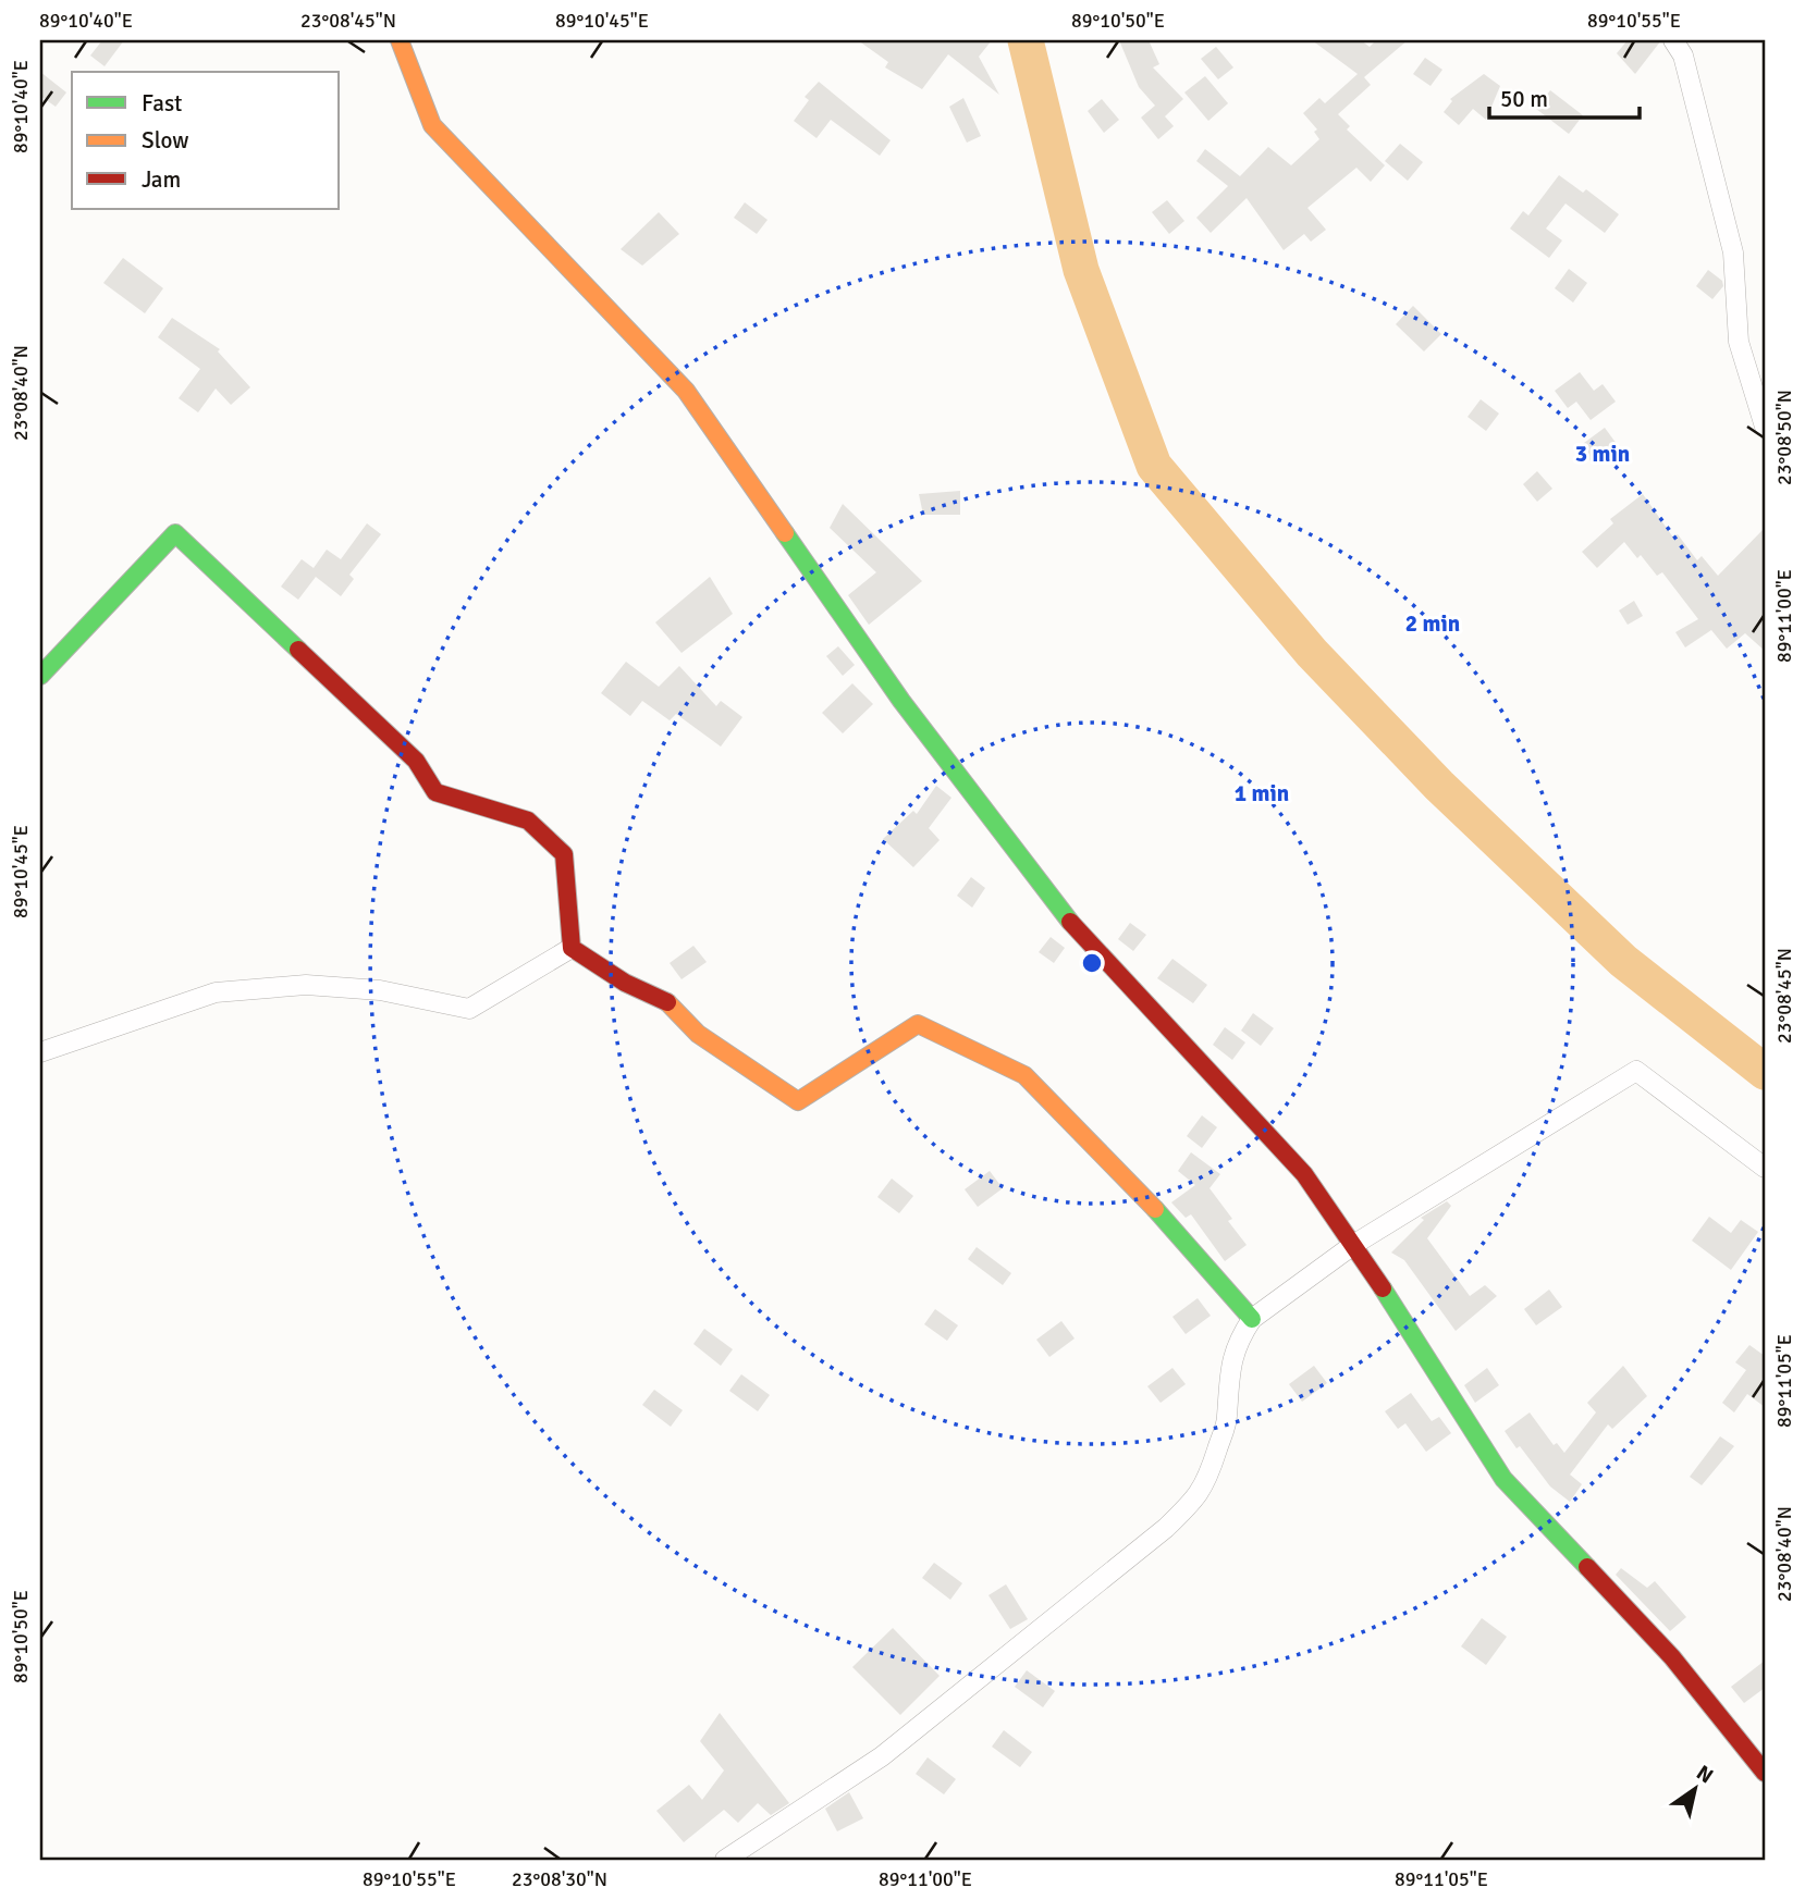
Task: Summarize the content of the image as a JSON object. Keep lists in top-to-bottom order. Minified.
{"legend":["Fast","Slow","Jam"],"scale_bar":"50 m","north":"top right","coordinates":["89°10'40\"E","23°08'45\"N","89°10'45\"E","89°10'50\"E","89°10'55\"E","23°08'40\"N","23°08'50\"N","89°11'00\"E","89°11'05\"E","23°08'30\"N"],"rings":["3 min","2 min","1 min"]}
